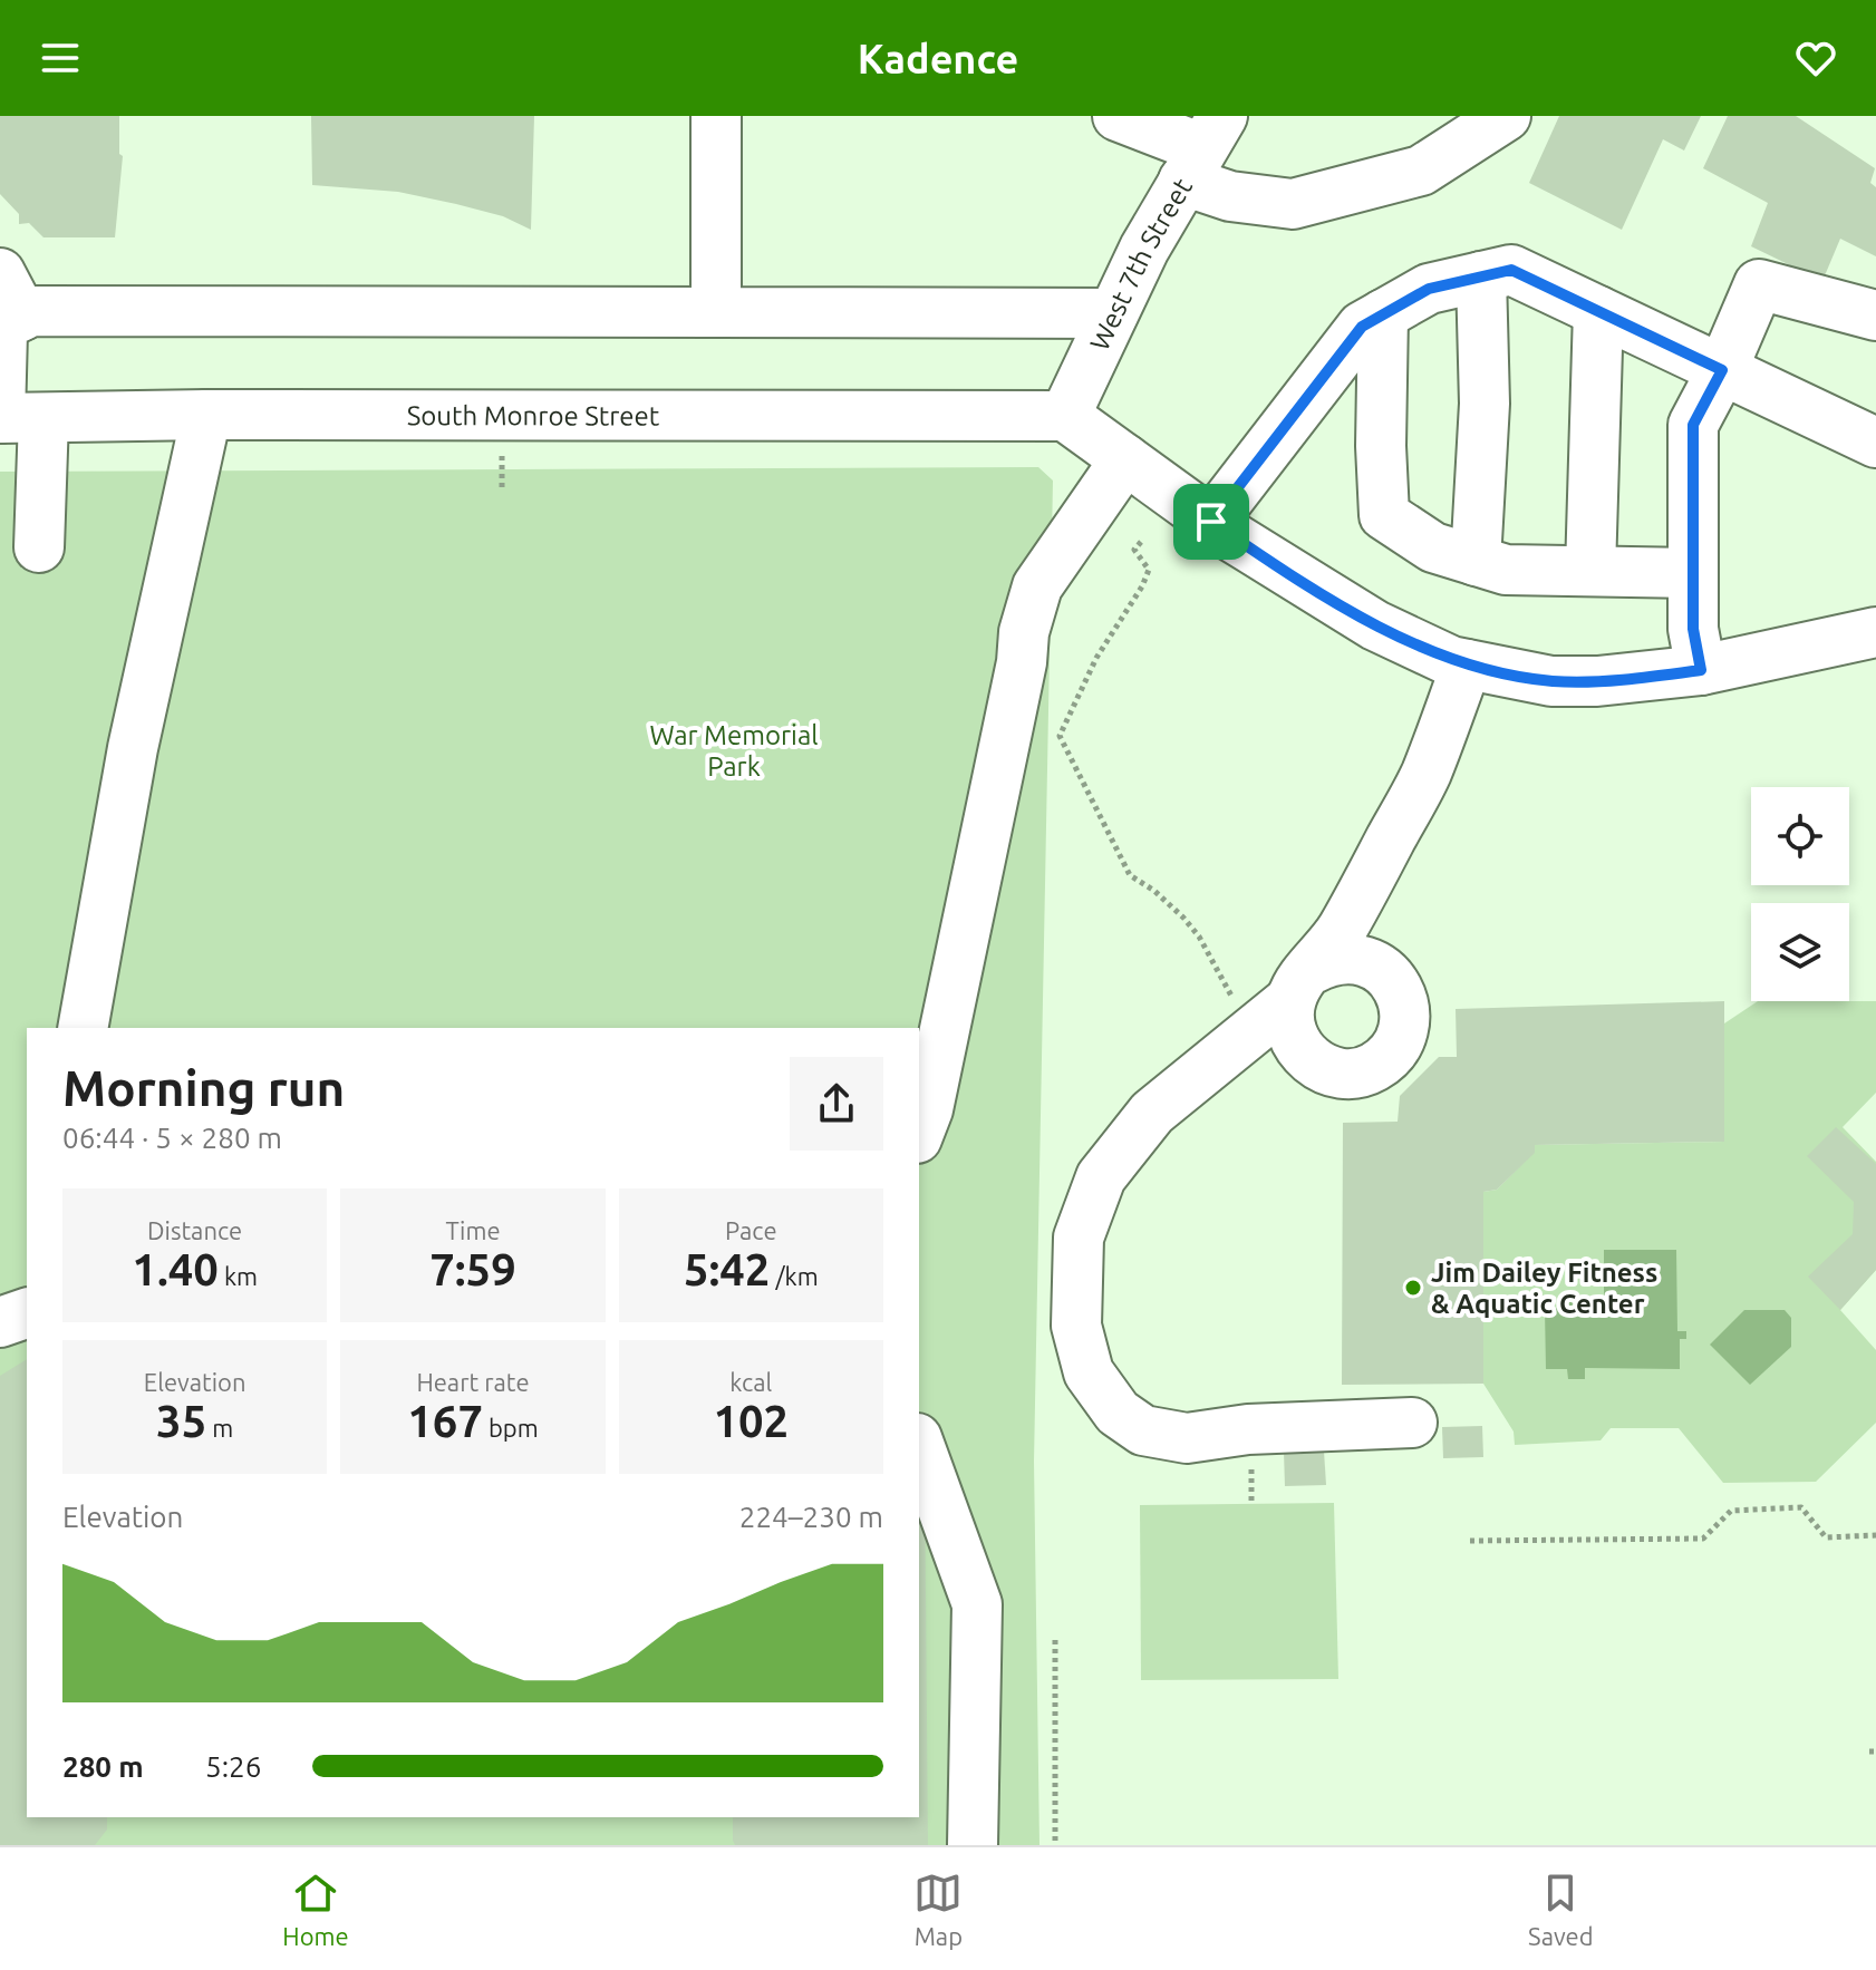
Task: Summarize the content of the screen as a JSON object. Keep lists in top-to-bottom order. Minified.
{"streets":{"street":["West 7th Street","South Monroe Street"]},"crossings":[["West 7th Street","South Monroe Street"]],"parks":["War Memorial Park"],"places":["Jim Dailey Fitness & Aquatic Center"],"page":{"header":"Kadence","heading":["Morning run","06:44 · 5 × 280 m"],"stats":[["Distance","1.40 km"],["Time","7:59"],["Pace","5:42 /km"],["Elevation","35 m"],["Heart rate","167 bpm"],["kcal","102"]],"chart":["Elevation","224–230 m"],"list":[{"name":"280 m","note":"5:26"}],"tabs":["Home","Map","Saved"]}}
